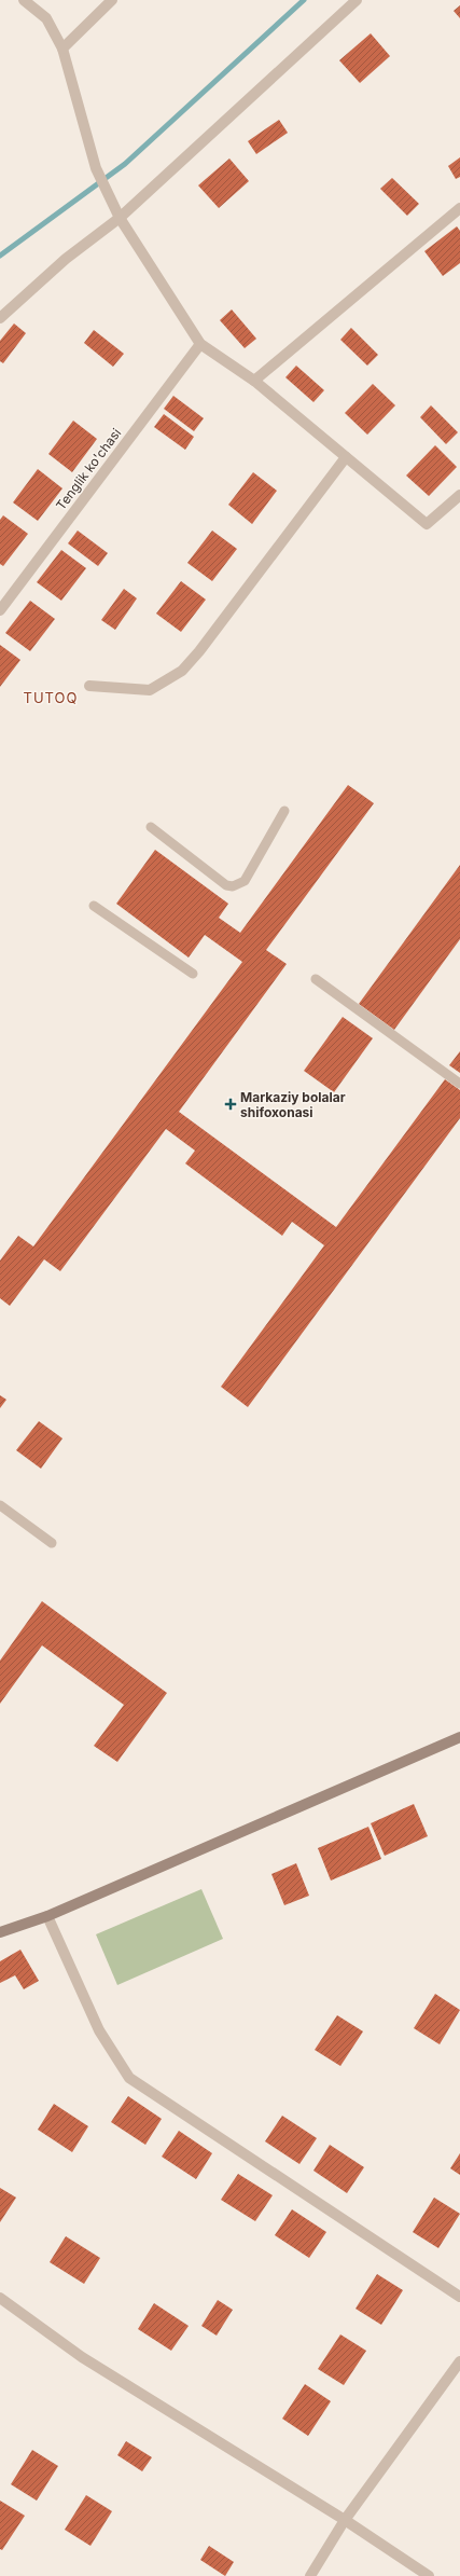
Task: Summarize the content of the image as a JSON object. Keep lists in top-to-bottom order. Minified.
{"streets":{"street":["Tenglik ko'chasi"]},"districts":["TUTOQ"],"places":{"health":["Markaziy bolalar shifoxonasi"]}}
